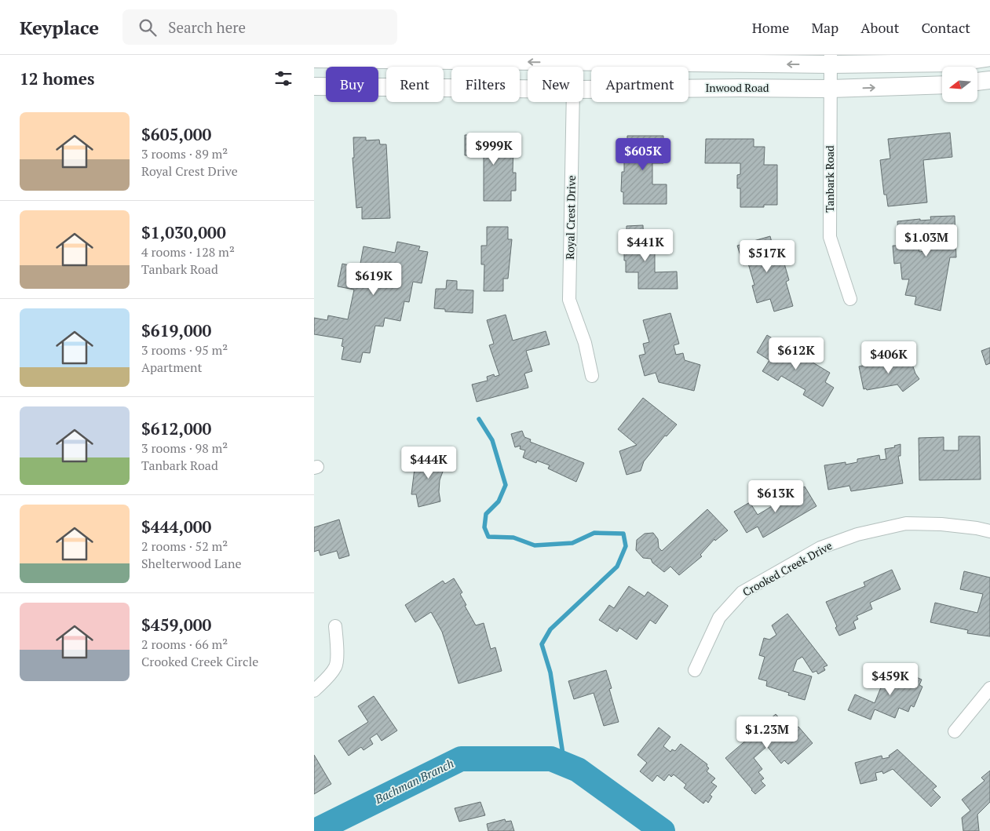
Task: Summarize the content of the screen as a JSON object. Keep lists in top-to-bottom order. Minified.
{"streets":{"main road":["Inwood Road"],"street":["Tanbark Road","Royal Crest Drive","Crooked Creek Drive"]},"crossings":[["Inwood Road","Tanbark Road"]],"water":["Bachman Branch"],"north":"left","page":{"header":"Keyplace","search":"Search here","nav":["Home","Map","About","Contact"],"heading":"12 homes","chip":["Buy","Rent","Filters","New","Apartment"],"list":[{"name":"$605,000","note":"3 rooms · 89 m² · Royal Crest Drive"},{"name":"$1,030,000","note":"4 rooms · 128 m² · Tanbark Road"},{"name":"$619,000","note":"3 rooms · 95 m² · Apartment"},{"name":"$612,000","note":"3 rooms · 98 m² · Tanbark Road"},{"name":"$444,000","note":"2 rooms · 52 m² · Shelterwood Lane"},{"name":"$459,000","note":"2 rooms · 66 m² · Crooked Creek Circle"}],"price":["$999K","$605K","$1.03M","$441K","$517K","$619K","$612K","$406K","$444K","$613K","$459K","$1.23M"]}}
